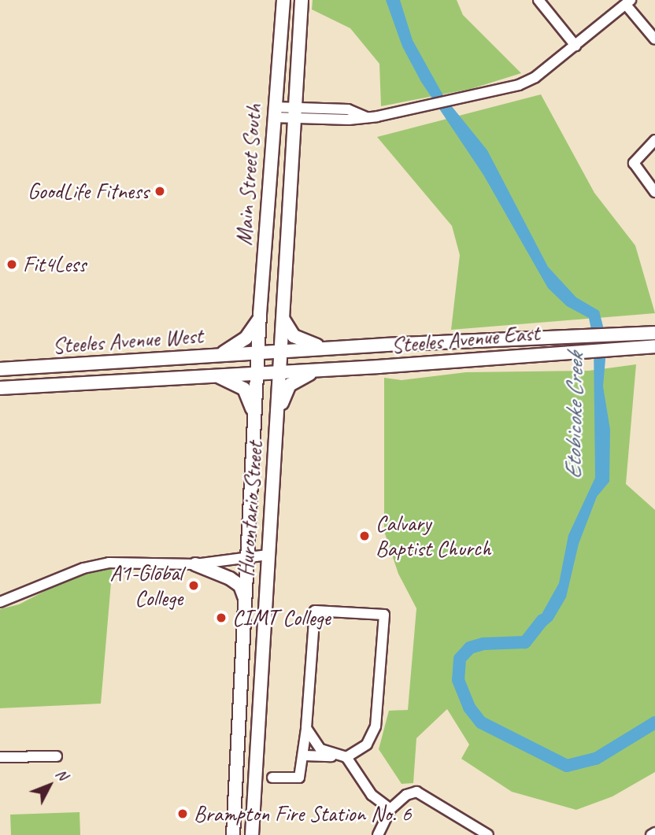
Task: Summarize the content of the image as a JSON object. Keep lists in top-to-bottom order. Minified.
{"streets":{"main road":["Main Street South","Steeles Avenue East","Steeles Avenue West","Hurontario Street"]},"crossings":[["Main Street South","Steeles Avenue East"],["Main Street South","Steeles Avenue West"],["Main Street South","Hurontario Street"],["Steeles Avenue East","Steeles Avenue West"],["Steeles Avenue East","Hurontario Street"],["Steeles Avenue West","Hurontario Street"]],"water":["Etobicoke Creek"],"places":["GoodLife Fitness","Fit4Less","Calvary Baptist Church","A1-Global College","CIMT College","Brampton Fire Station No. 6"],"north":"top right"}
